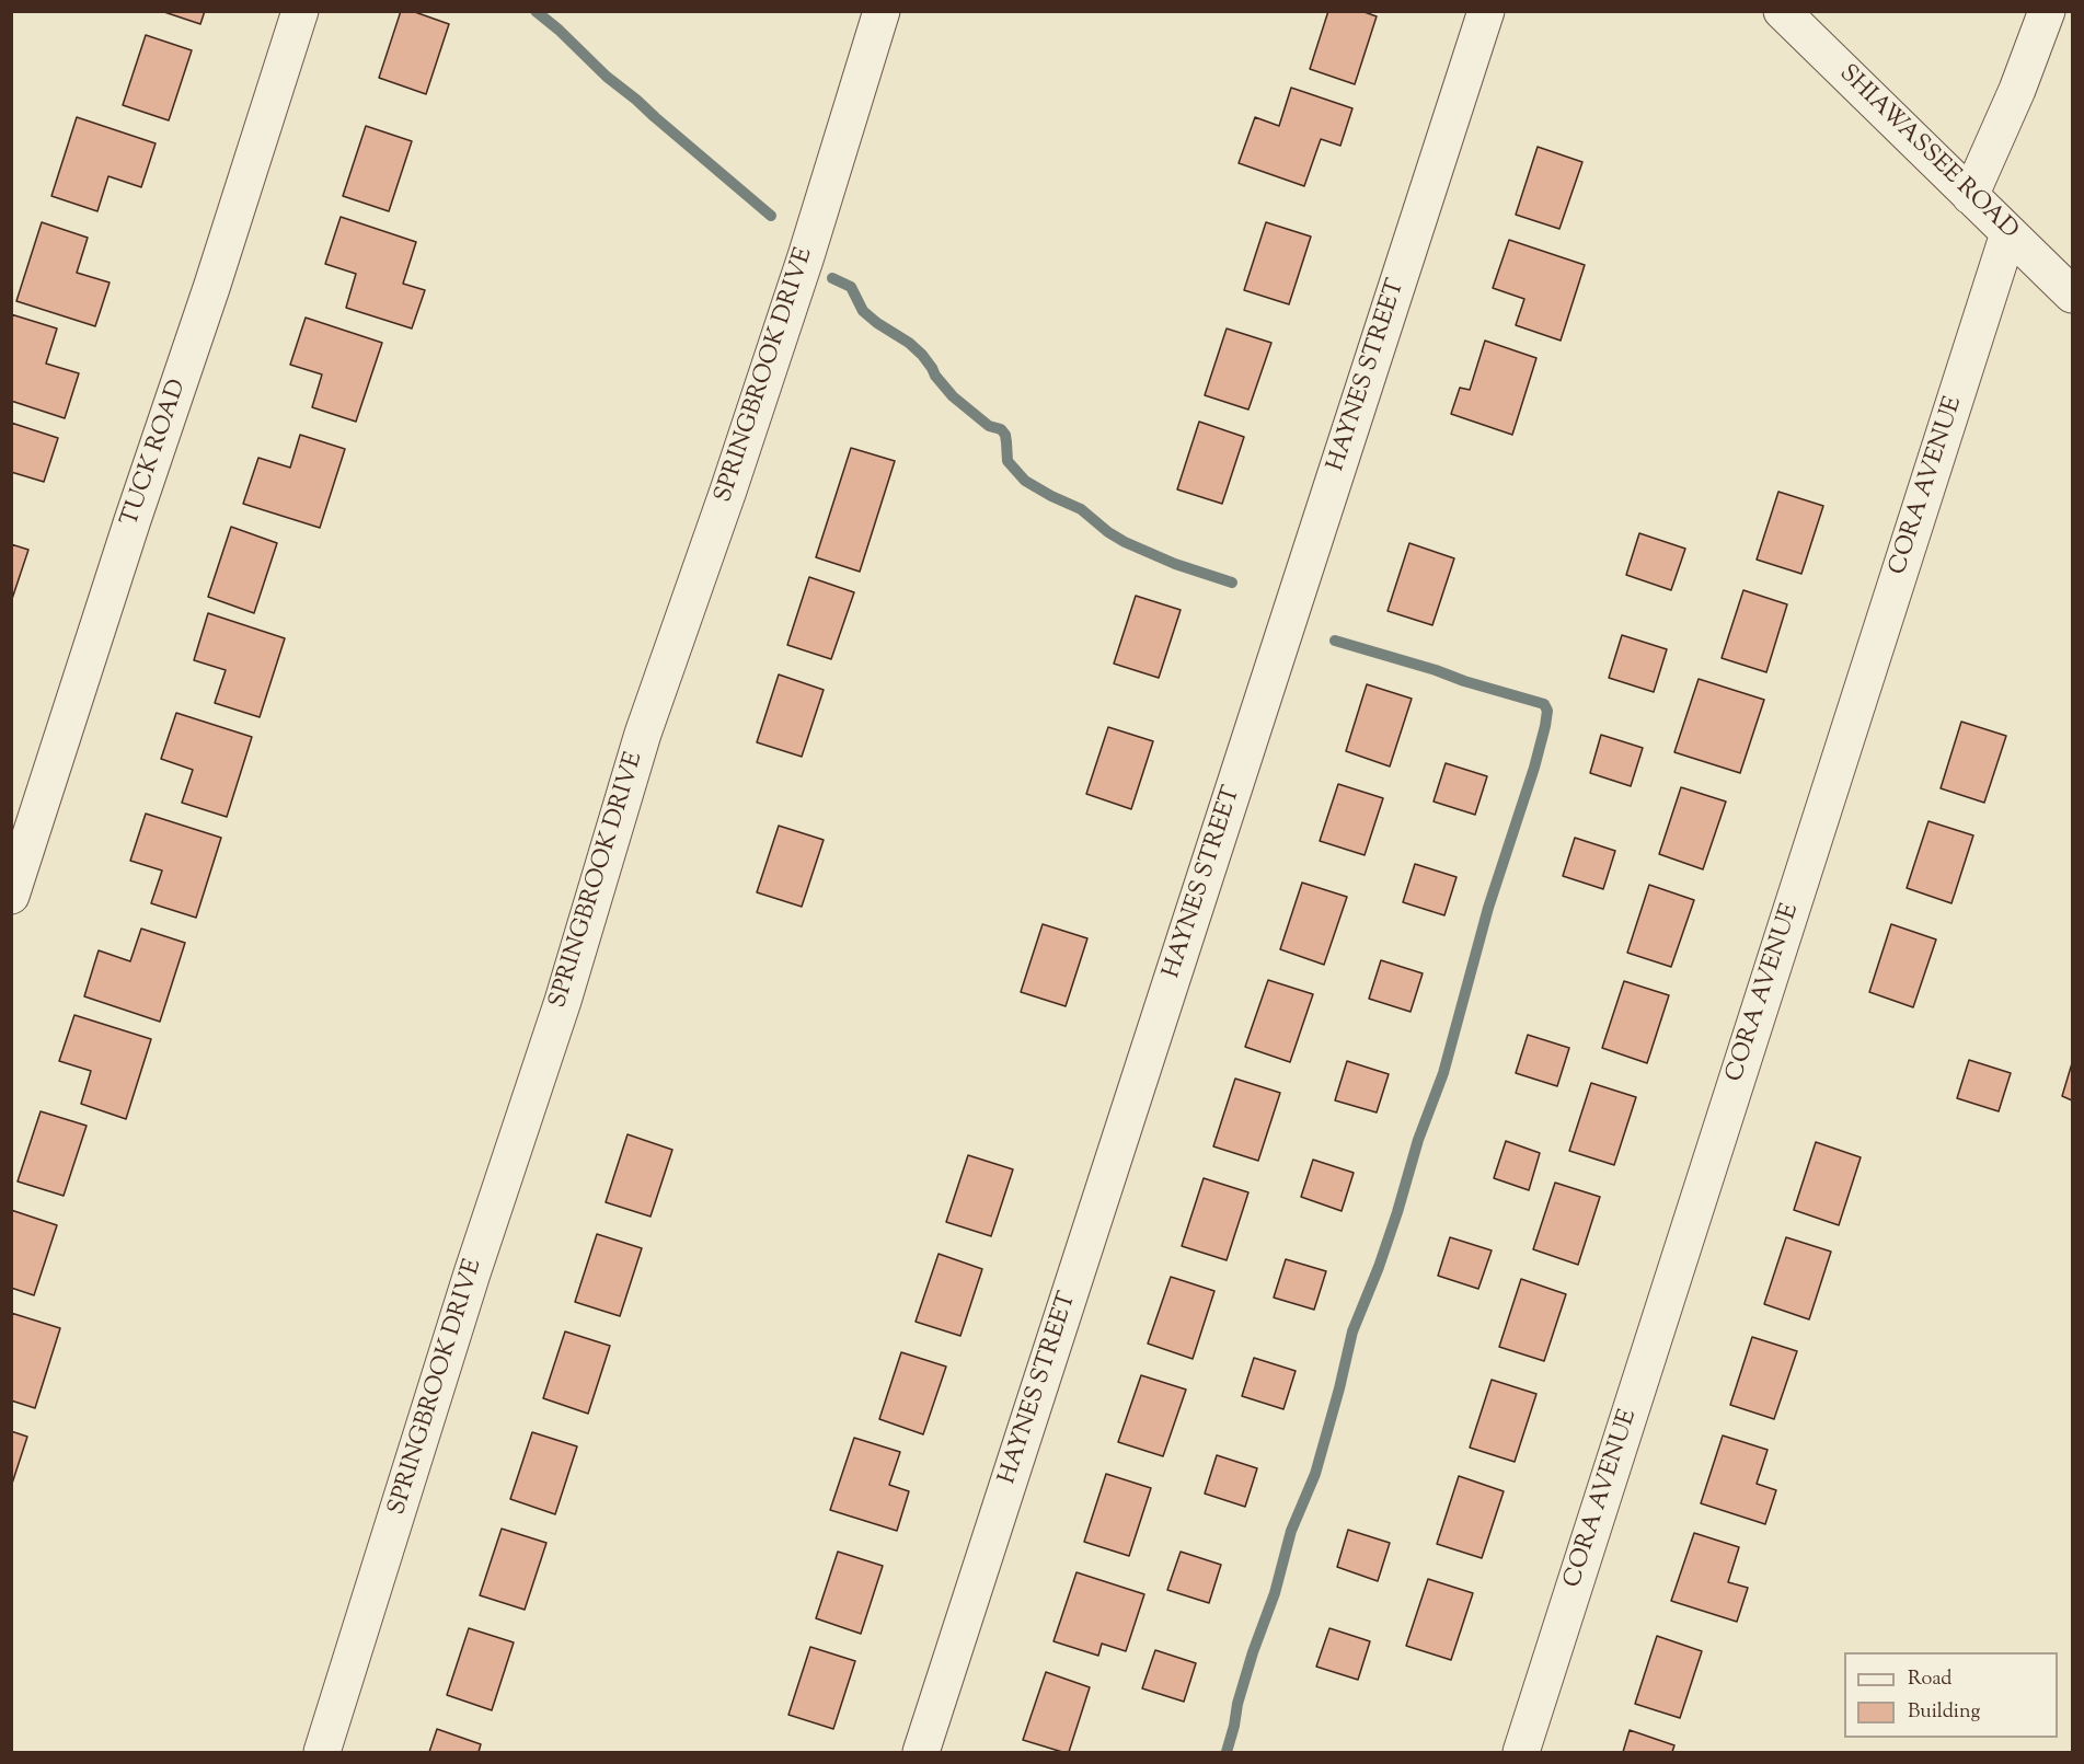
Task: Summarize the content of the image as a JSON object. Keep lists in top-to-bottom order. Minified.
{"streets":{"street":["SHIAWASSEE ROAD","SPRINGBROOK DRIVE","HAYNES STREET","TUCK ROAD","CORA AVENUE"]},"crossings":[["SHIAWASSEE ROAD","CORA AVENUE"]],"legend":["Road","Building"]}
